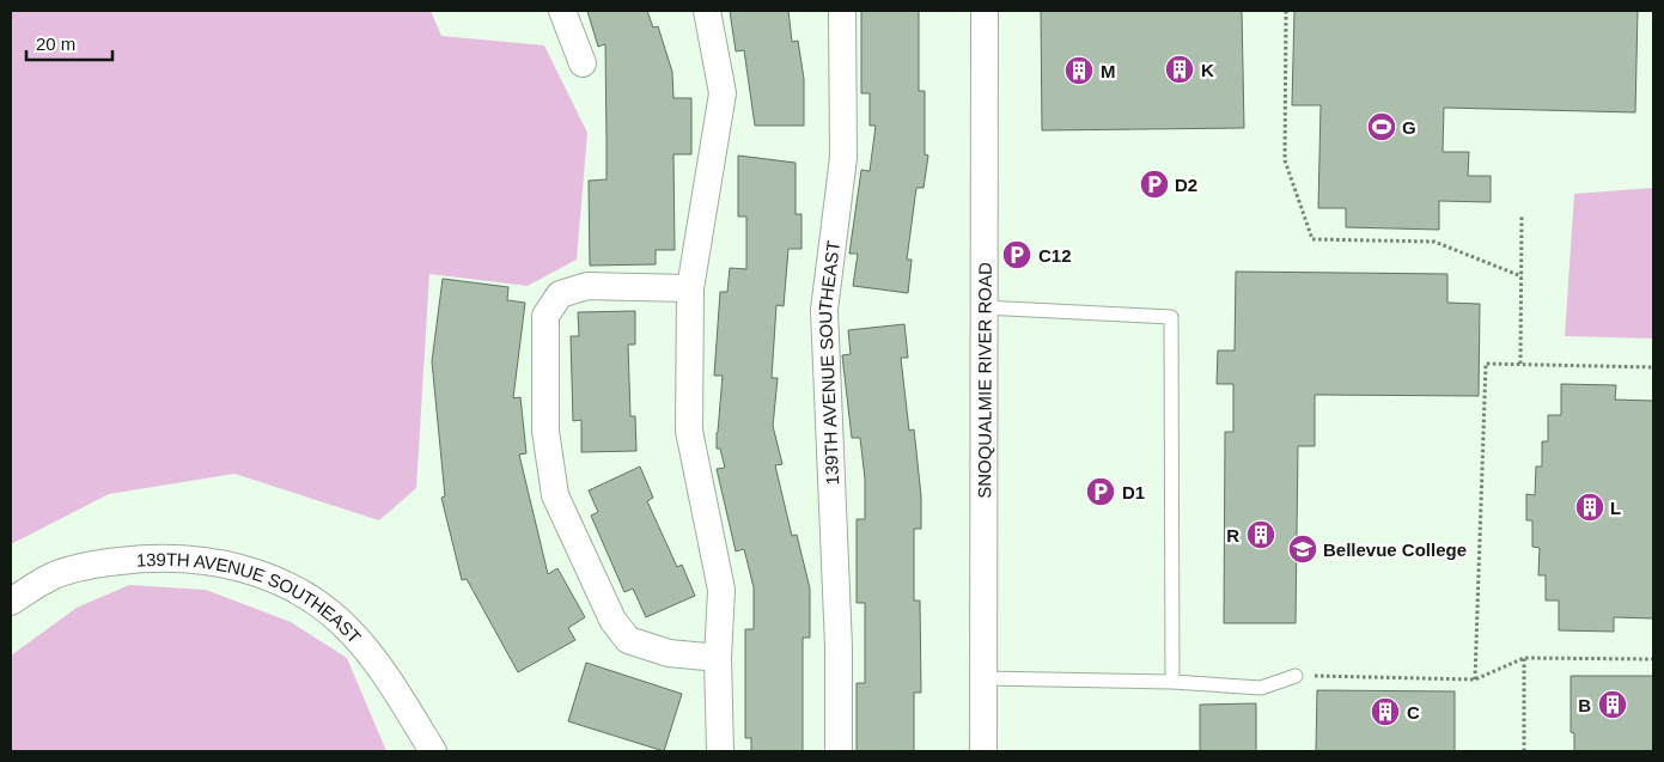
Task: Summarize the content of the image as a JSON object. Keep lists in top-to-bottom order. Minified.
{"streets":{"street":["139TH AVENUE SOUTHEAST","SNOQUALMIE RIVER ROAD"]},"places":{"building":["K","M","L","R","B","C"],"sports":["G"],"parking":["D2","C12","D1"],"school or university":["Bellevue College"]},"scale_bar":"20 m"}
